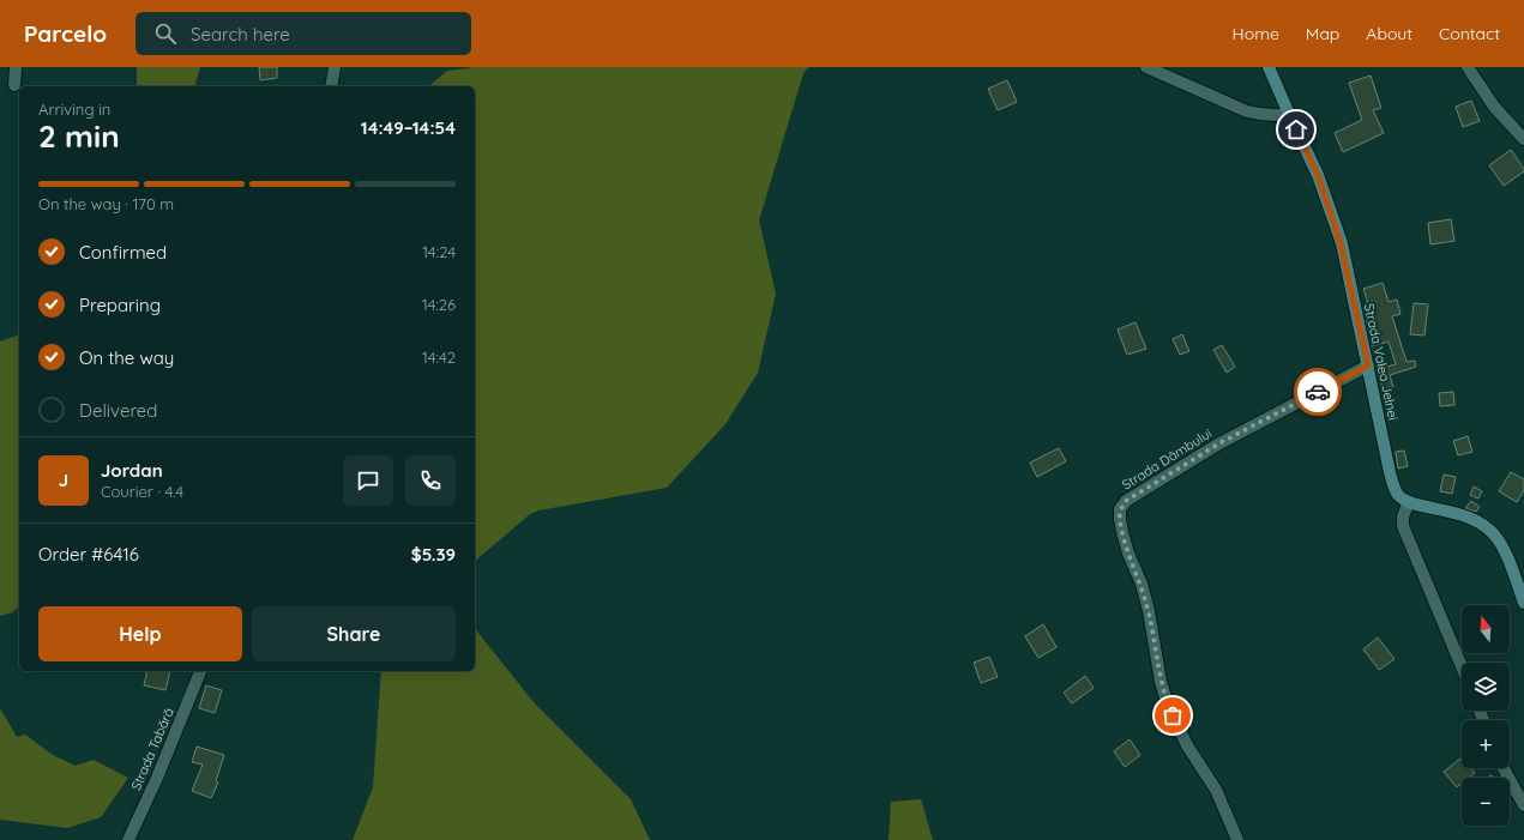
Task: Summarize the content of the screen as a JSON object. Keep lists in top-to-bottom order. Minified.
{"streets":{"main road":["Strada Valea Jelnei"],"street":["Strada Dâmbului","Strada Tabără"]},"crossings":[["Strada Valea Jelnei","Strada Dâmbului"]],"north":"top","page":{"header":"Parcelo","search":"Search here","nav":["Home","Map","About","Contact"],"heading":["2 min","Arriving in","14:49–14:54"],"panel":["Jordan","Courier · 4.4","Order #6416","$5.39"],"bar":"On the way · 170 m","list":[["Confirmed","14:24"],["Preparing","14:26"],["On the way","14:42"],"Delivered"],"round":"J","buttons":["Help","Share"],"map_buttons":["+","−"]}}
